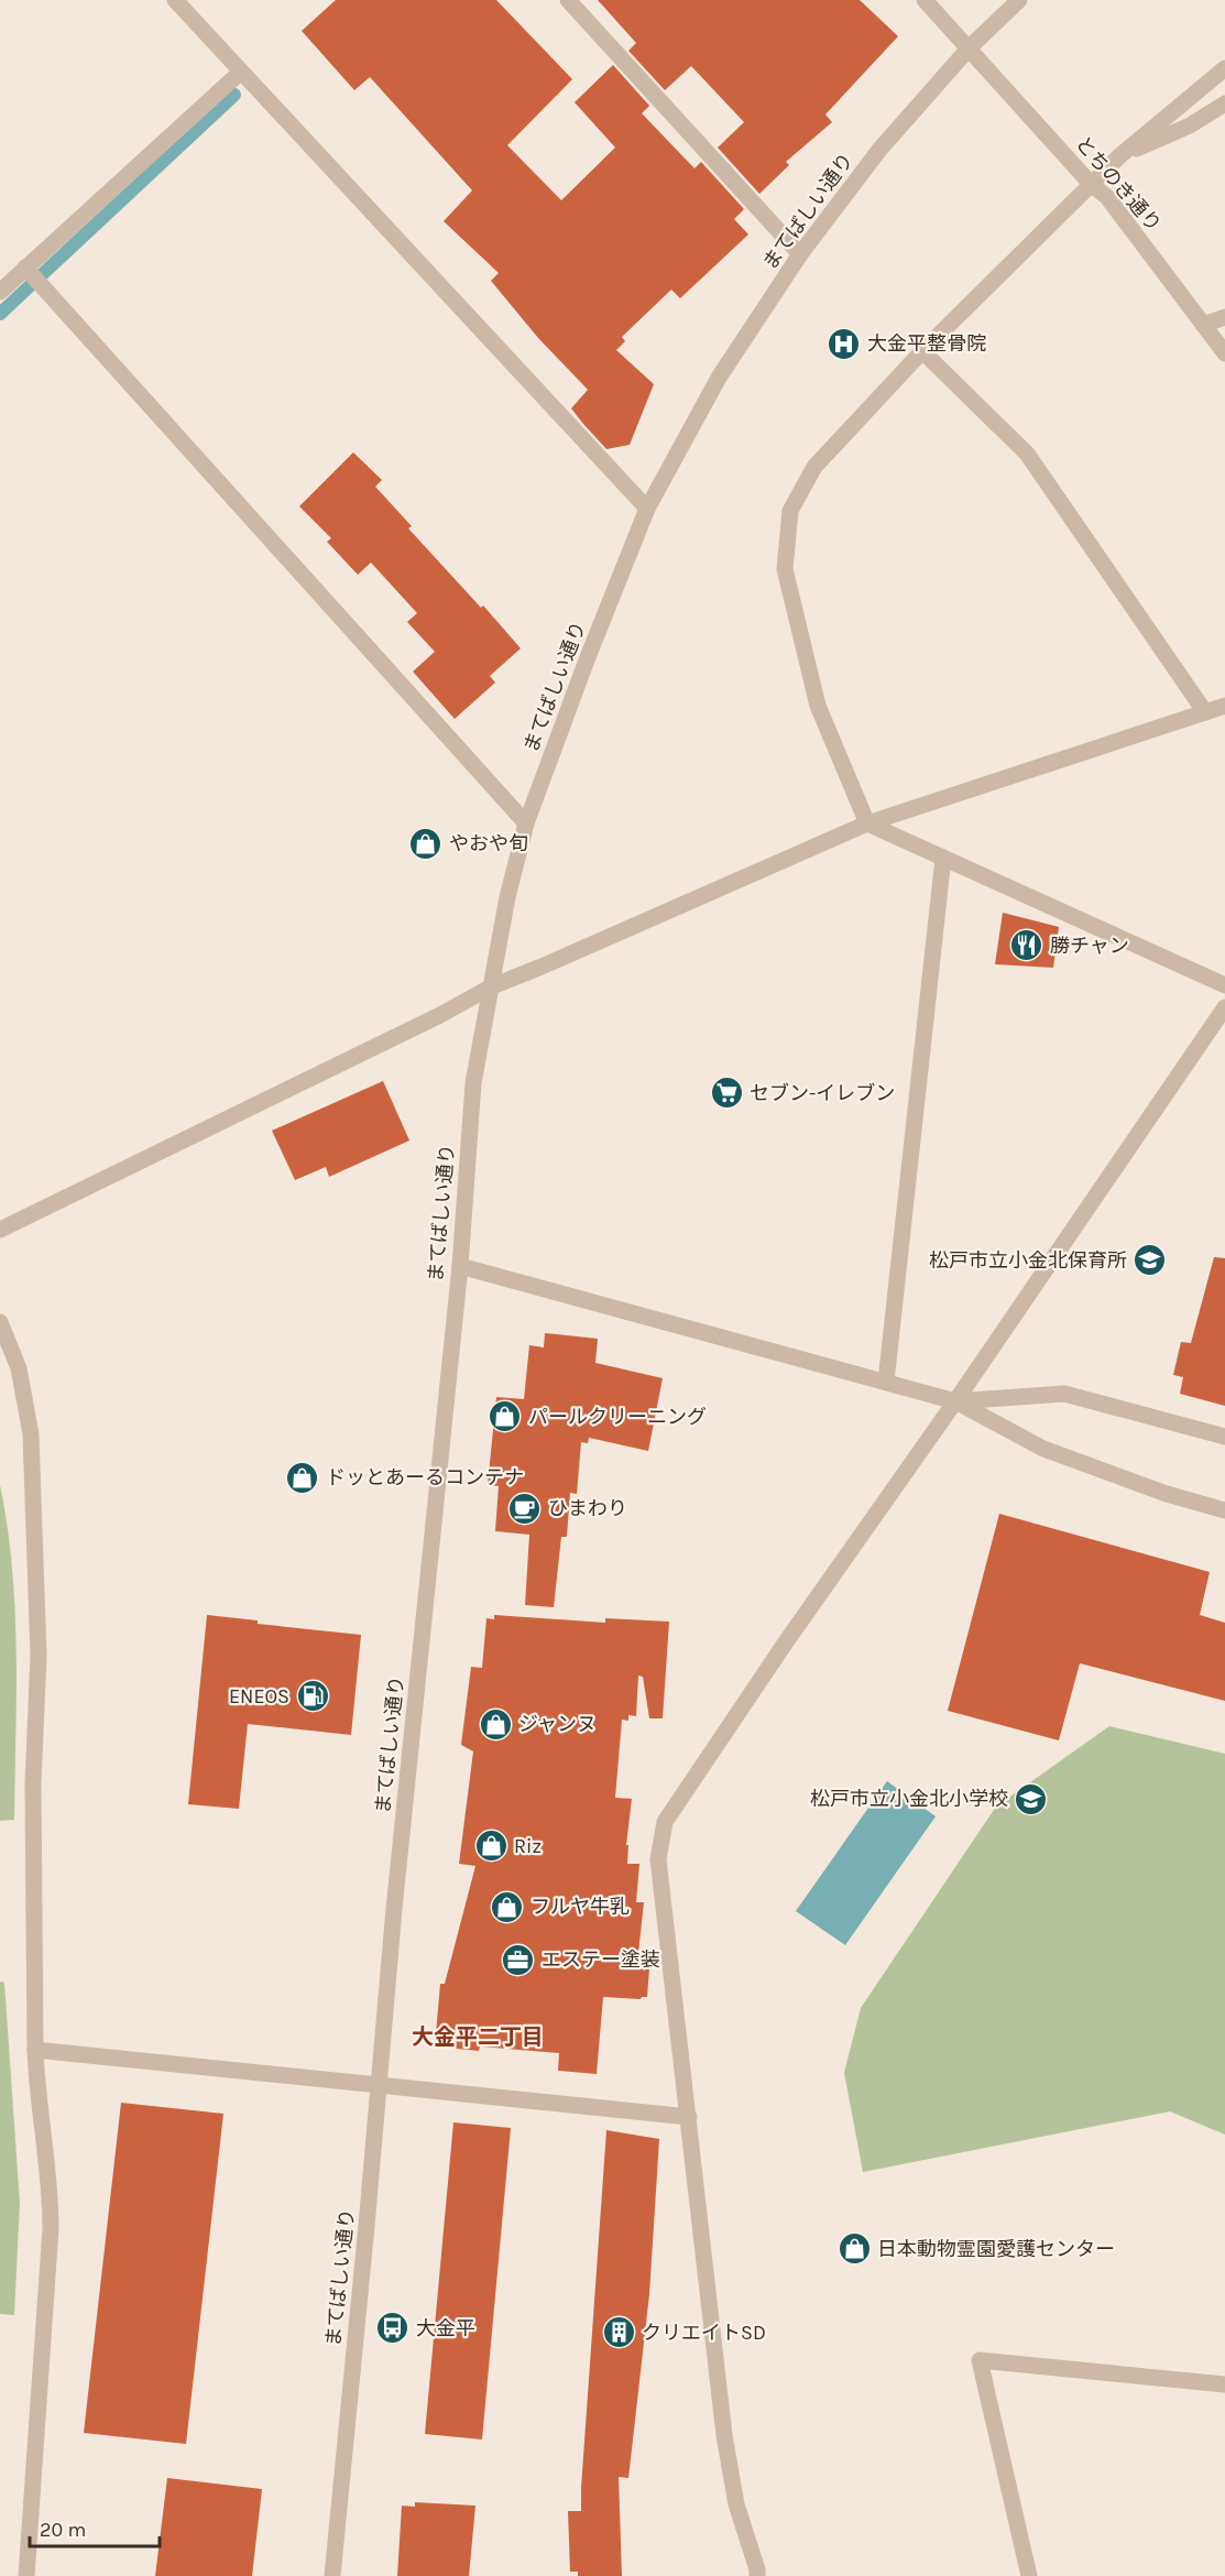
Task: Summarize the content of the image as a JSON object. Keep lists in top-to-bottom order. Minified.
{"streets":{"street":["とちのき通り","まてばしい通り"]},"crossings":[["とちのき通り","まてばしい通り"]],"districts":["大金平二丁目"],"places":{"hospital":["大金平整骨院"],"shop":["やおや旬","パールクリーニング","ドッとあーるコンテナ","ジャンヌ","Riz","フルヤ牛乳","日本動物霊園愛護センター"],"restaurant":["勝チャン"],"supermarket":["セブン-イレブン"],"school or university":["松戸市立小金北保育所","松戸市立小金北小学校"],"cafe":["ひまわり"],"fuel station":["ENEOS"],"office":["エステー塗装"],"bus stop":["大金平"],"building":["クリエイトSD"]},"scale_bar":"20 m"}
